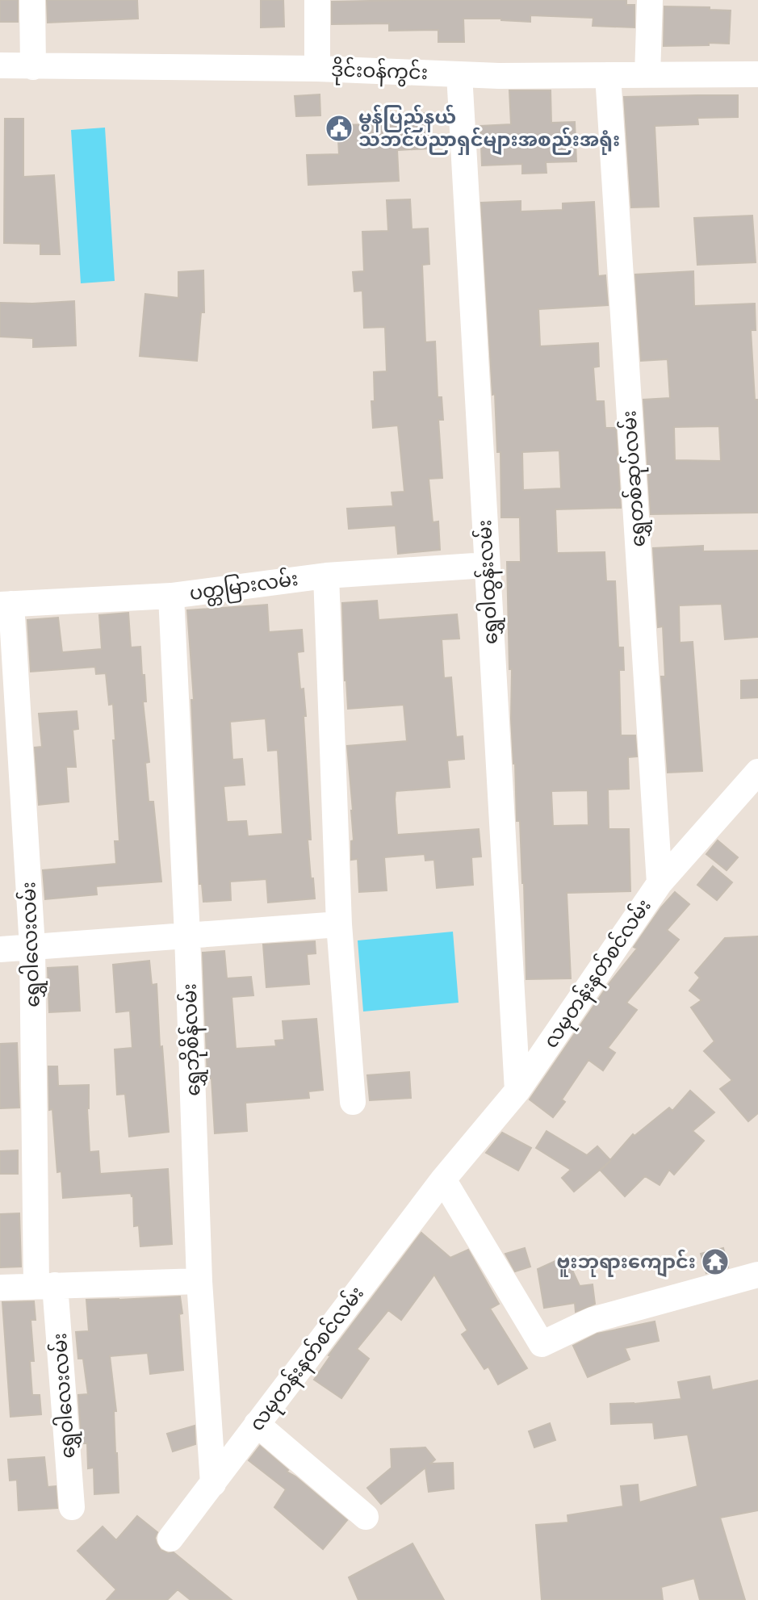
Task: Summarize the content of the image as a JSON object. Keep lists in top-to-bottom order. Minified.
{"streets":{"street":["ဒိုင်းဝန်ကွင်း","ရွှေတစ်ဆုပ်လမ်း","ရွှေဝါထွန်းလမ်း","ပတ္တမြားလမ်း","ရွှေဝါလေးလမ်း","လမုတန်းနတ်စင်လမ်း","ရွှေဘိုစိန်လမ်း"]},"crossings":[["ဒိုင်းဝန်ကွင်း","ရွှေတစ်ဆုပ်လမ်း"],["ဒိုင်းဝန်ကွင်း","ရွှေဝါထွန်းလမ်း"],["ရွှေတစ်ဆုပ်လမ်း","လမုတန်းနတ်စင်လမ်း"],["ရွှေဝါထွန်းလမ်း","ပတ္တမြားလမ်း"],["ရွှေဝါထွန်းလမ်း","လမုတန်းနတ်စင်လမ်း"],["ပတ္တမြားလမ်း","ရွှေဝါလေးလမ်း"],["ပတ္တမြားလမ်း","ရွှေဘိုစိန်လမ်း"],["လမုတန်းနတ်စင်လမ်း","ရွှေဘိုစိန်လမ်း"]],"places":{"public building":["မွန်ပြည်နယ် သဘင်ပညာရှင်များအစည်းအရုံး"],"temple":["ဗူးဘုရားကျောင်း"]}}
